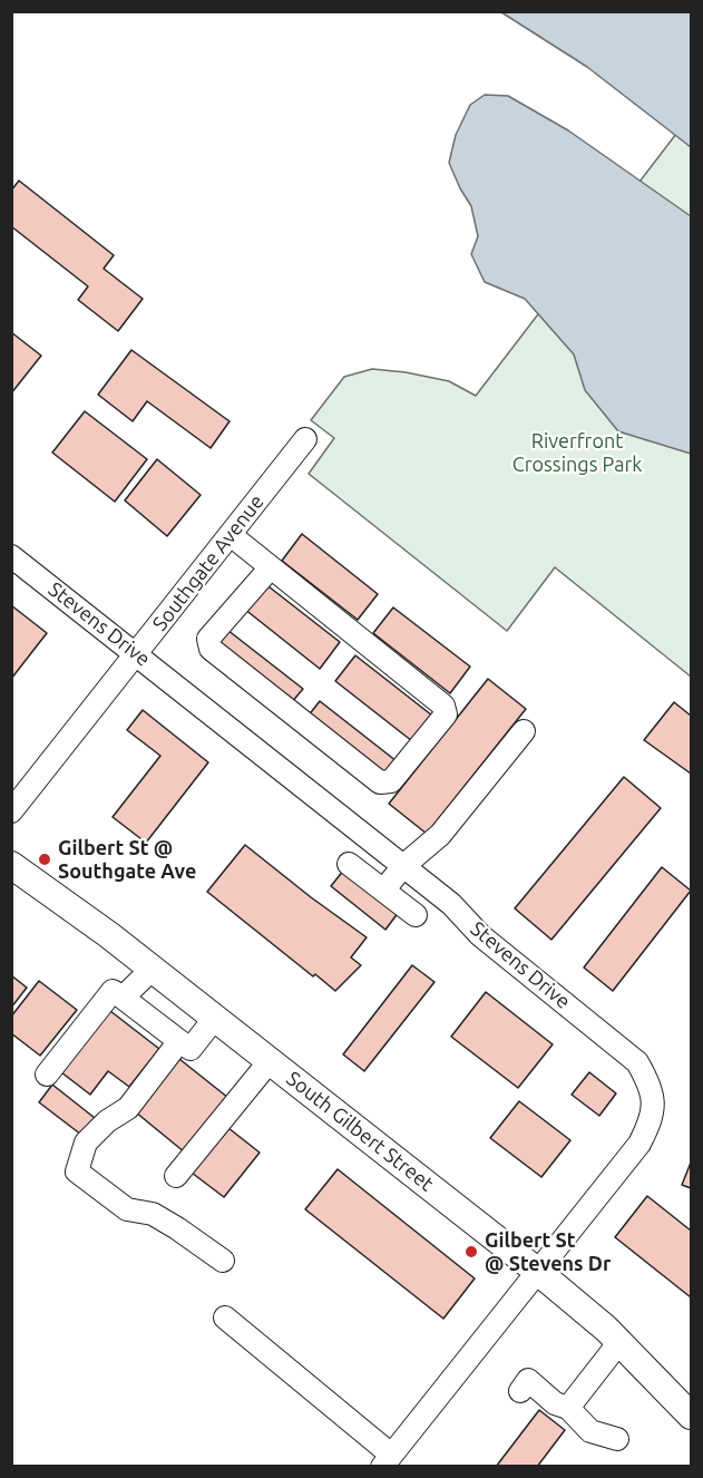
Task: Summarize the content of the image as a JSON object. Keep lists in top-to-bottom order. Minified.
{"streets":{"main road":["South Gilbert Street"],"street":["Southgate Avenue","Stevens Drive"]},"crossings":[["Southgate Avenue","Stevens Drive"],["Stevens Drive","South Gilbert Street"]],"parks":["Riverfront Crossings Park"],"places":["Gilbert St @ Southgate Ave","Gilbert St @ Stevens Dr"]}
